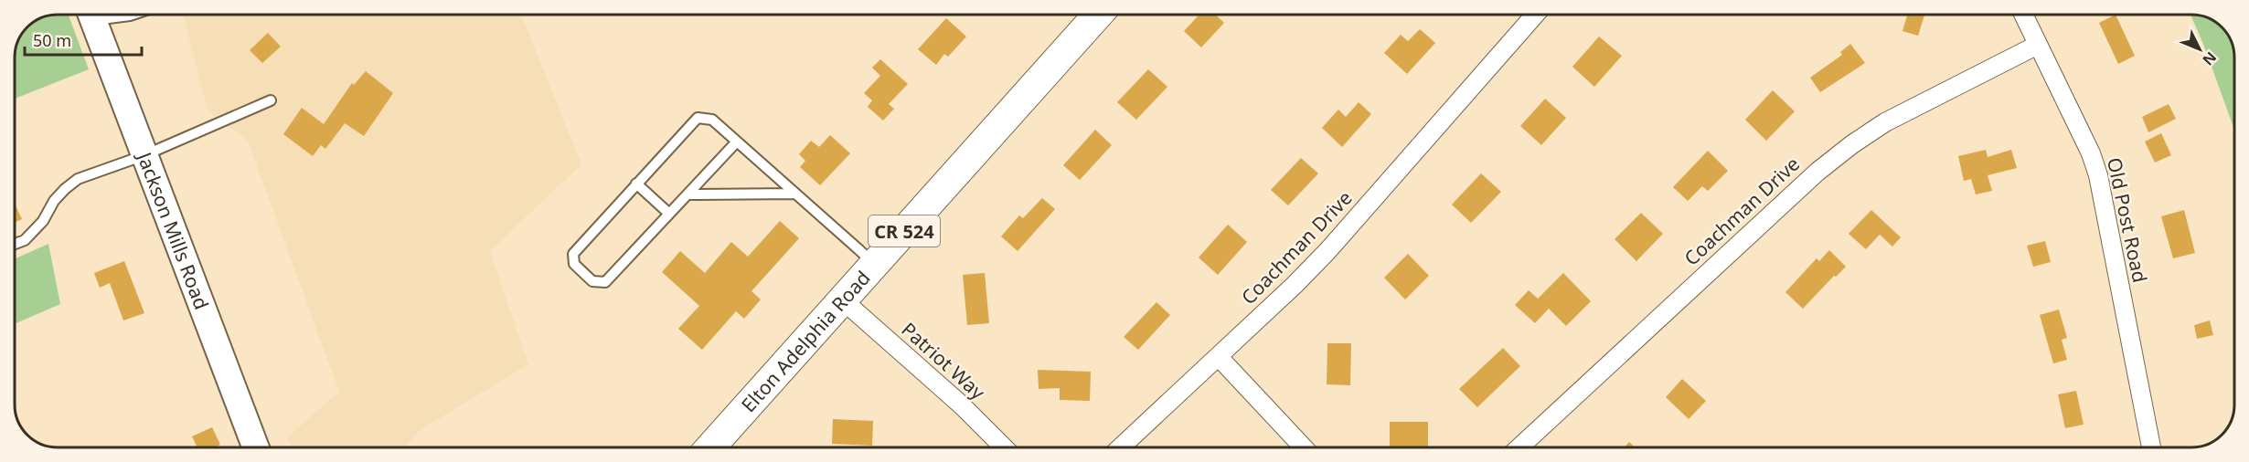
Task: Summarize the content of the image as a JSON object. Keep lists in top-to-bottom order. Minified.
{"streets":{"main road":["Jackson Mills Road","CR 524","Elton Adelphia Road"],"street":["Coachman Drive","Old Post Road","Patriot Way"]},"crossings":[["Coachman Drive","Old Post Road"],["Elton Adelphia Road","Patriot Way"]],"scale_bar":"50 m","north":"bottom right"}
